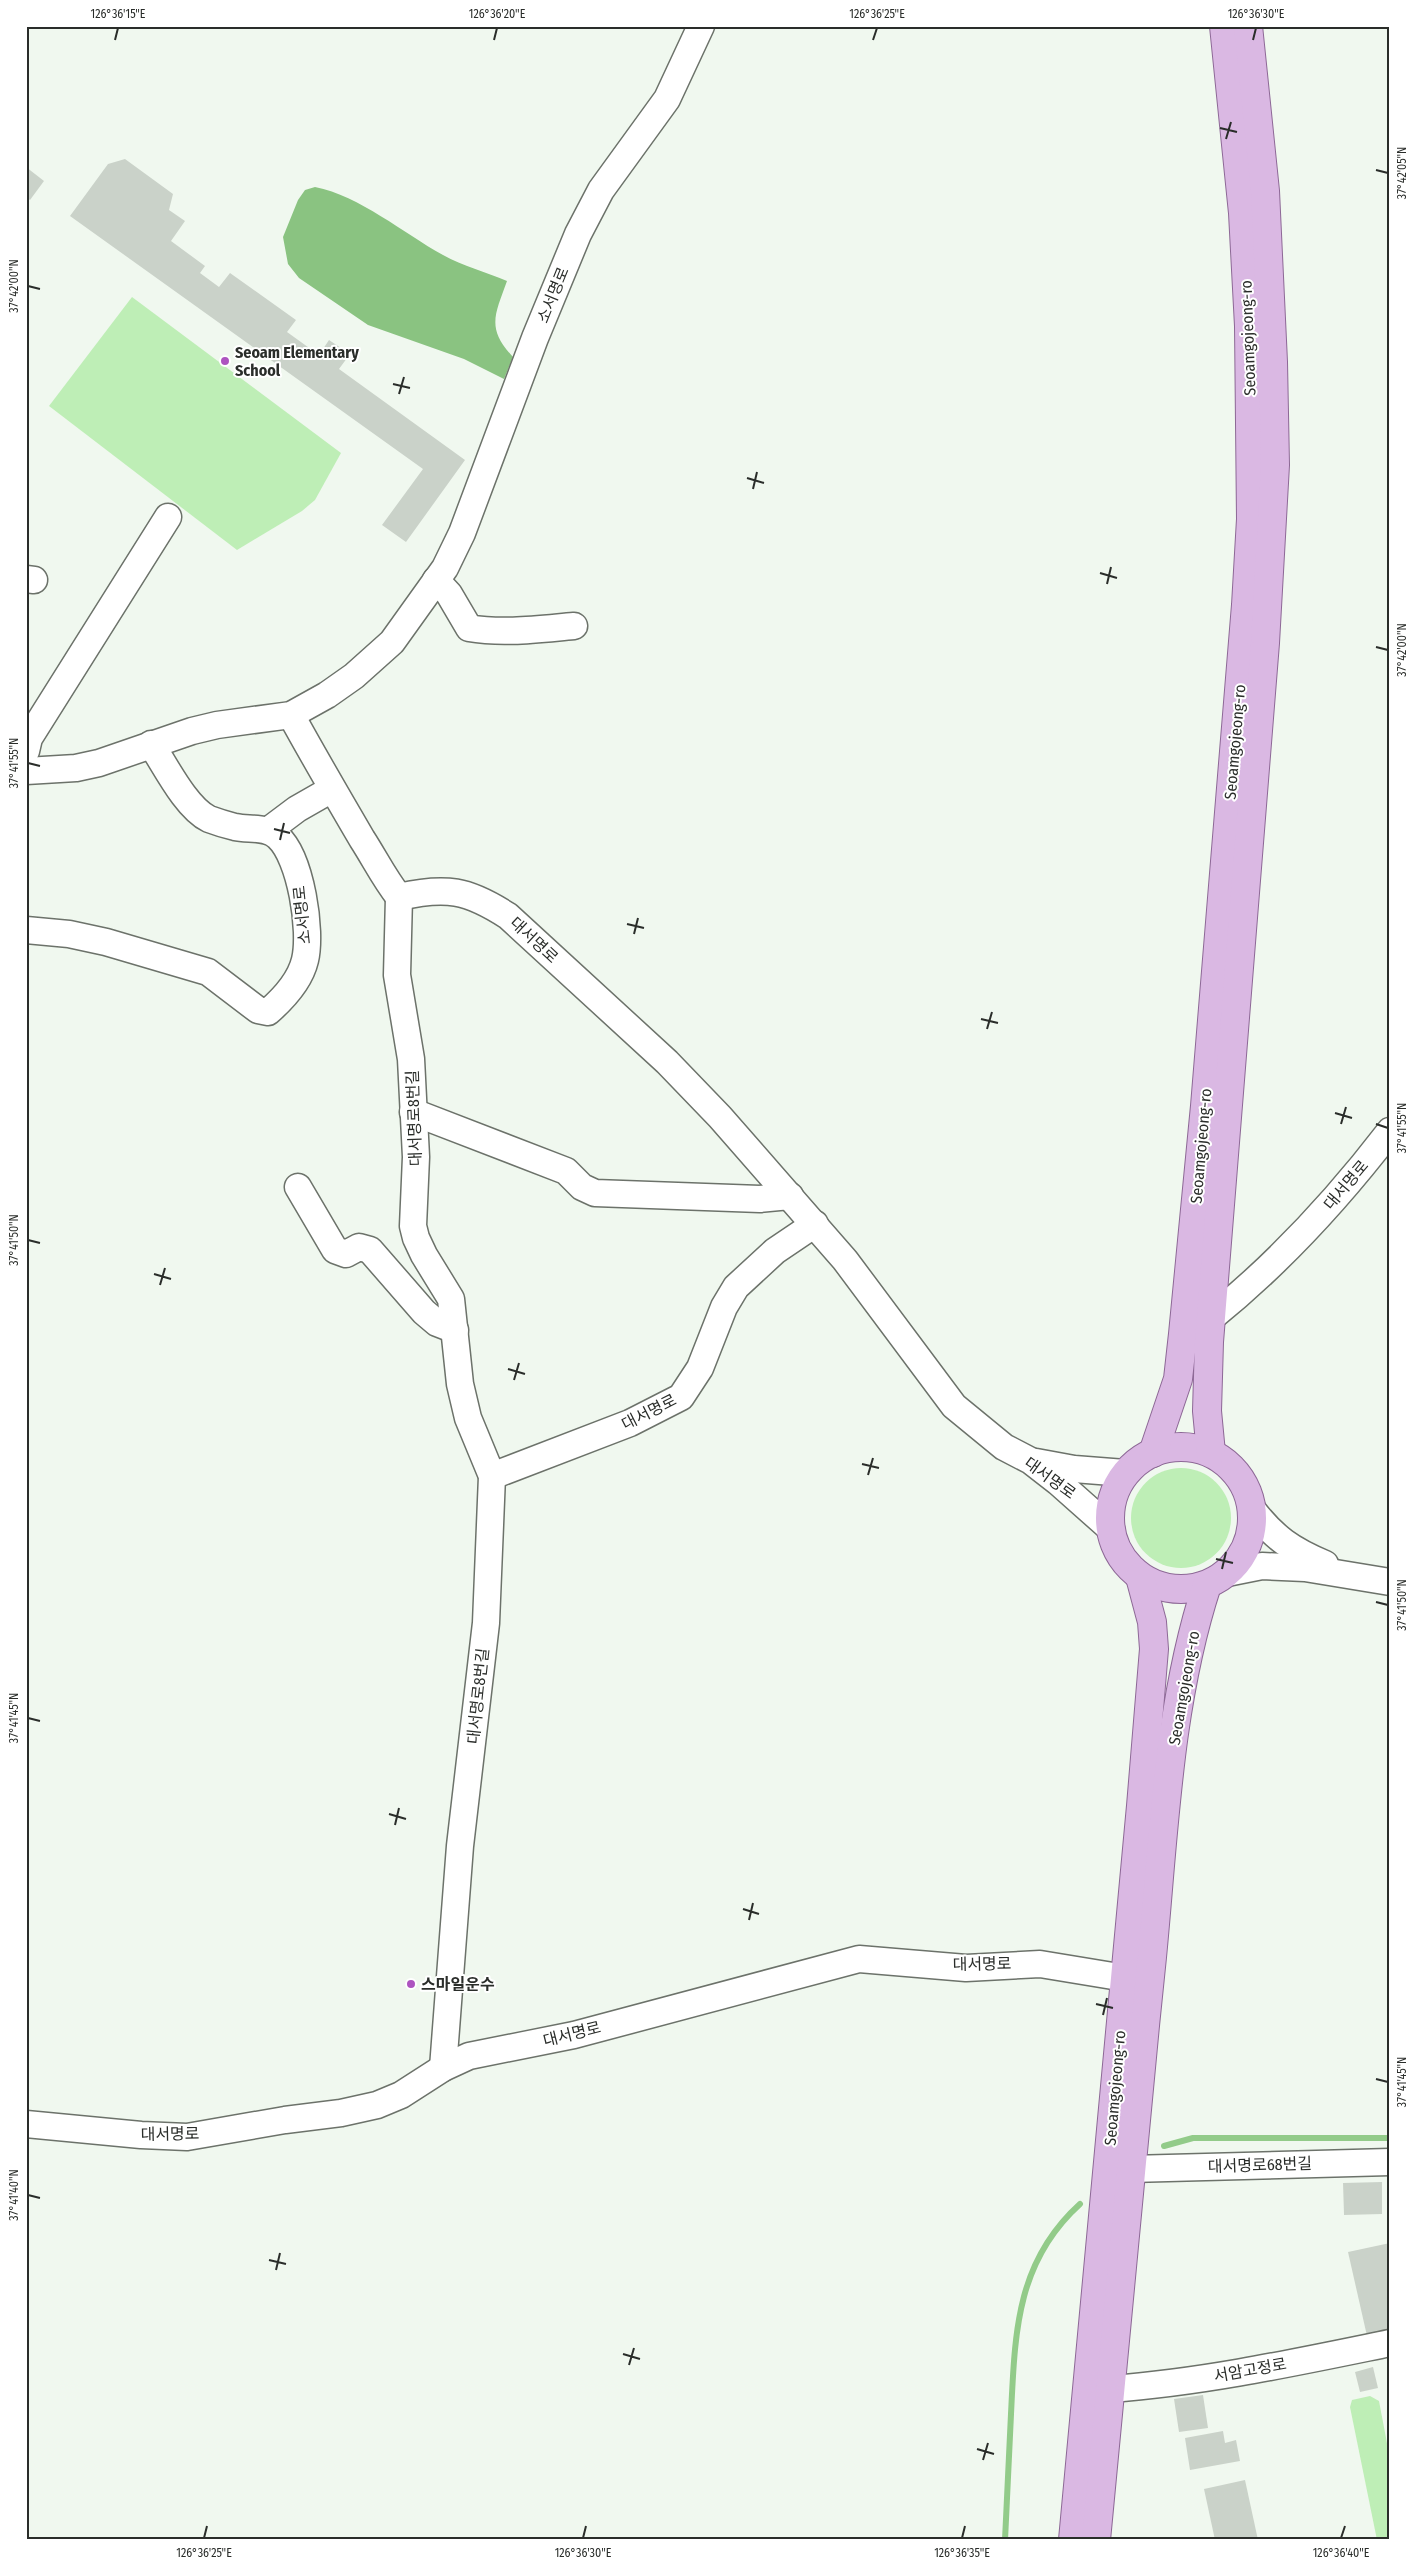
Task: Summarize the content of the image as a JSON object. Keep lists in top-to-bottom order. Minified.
{"streets":{"main road":["Seoamgojeong-ro"],"street":["소서명로","대서명로","대서명로8번길","대서명로68번길","서암고정로"]},"crossings":[["Seoamgojeong-ro","대서명로"],["Seoamgojeong-ro","대서명로68번길"],["Seoamgojeong-ro","서암고정로"],["대서명로","대서명로8번길"]],"places":["Seoam Elementary School","스마일운수"],"coordinates":["126°36'15\"E","126°36'20\"E","126°36'25\"E","126°36'30\"E","37°42'05\"N","37°42'00\"N","37°41'55\"N","37°41'50\"N","37°41'45\"N","37°41'40\"N","126°36'35\"E","126°36'40\"E"]}
